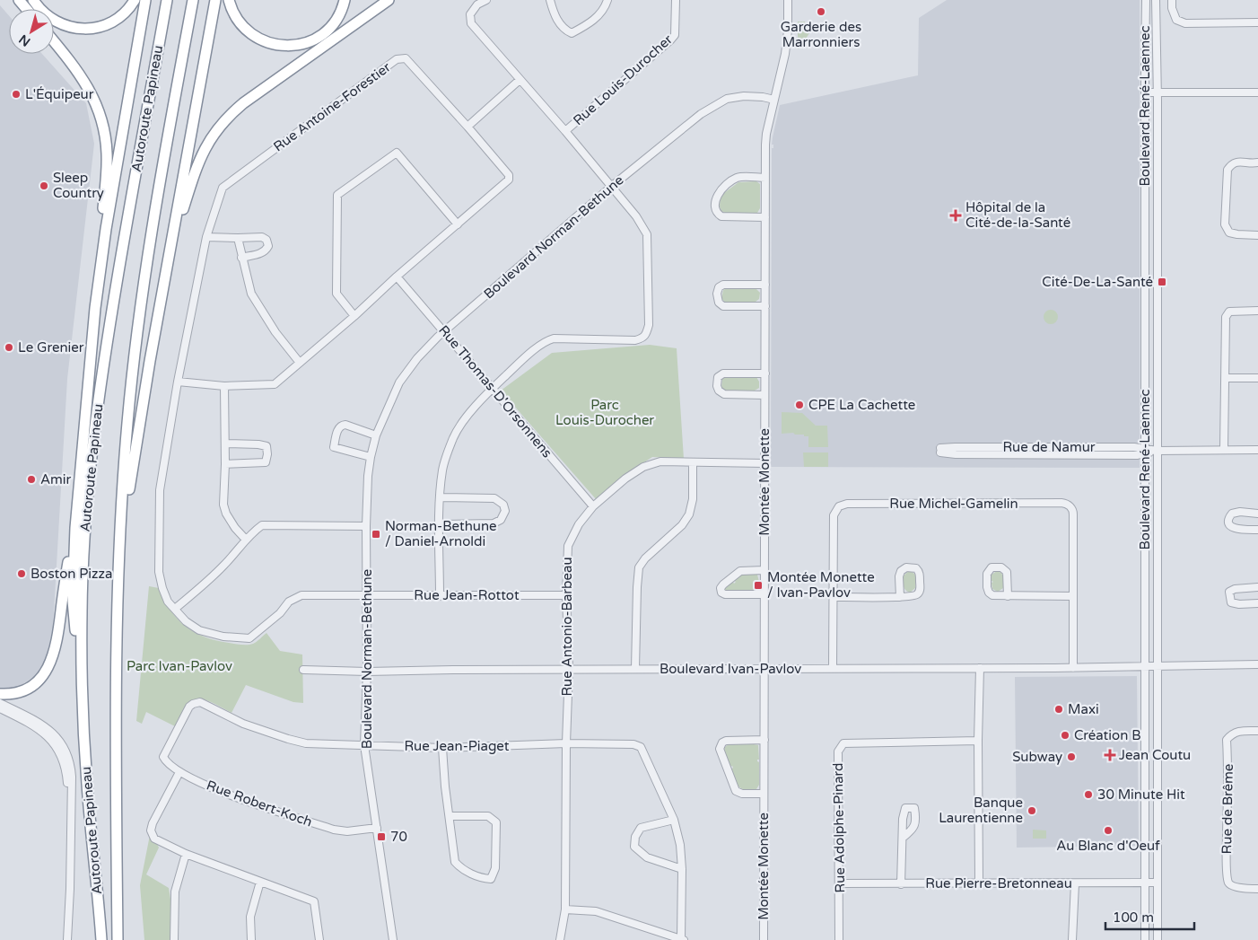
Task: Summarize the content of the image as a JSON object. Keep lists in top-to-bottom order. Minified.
{"streets":{"highway":["Autoroute Papineau"],"street":["Rue Louis-Durocher","Boulevard René-Laennec","Rue Antoine-Forestier","Boulevard Norman-Bethune","Rue Thomas-D'Orsonnens","Rue de Namur","Montée Monette","Rue Michel-Gamelin","Rue Jean-Rottot","Rue Antonio-Barbeau","Boulevard Ivan-Pavlov","Rue Jean-Piaget","Rue Robert-Koch","Rue de Brême","Rue Adolphe-Pinard","Rue Pierre-Bretonneau"]},"crossings":[["Rue Louis-Durocher","Boulevard Norman-Bethune"],["Rue Louis-Durocher","Rue Thomas-D'Orsonnens"],["Rue Louis-Durocher","Rue Jean-Rottot"],["Boulevard René-Laennec","Rue de Namur"],["Boulevard René-Laennec","Boulevard Ivan-Pavlov"],["Boulevard René-Laennec","Rue Pierre-Bretonneau"],["Rue Antoine-Forestier","Boulevard Norman-Bethune"],["Rue Antoine-Forestier","Rue Thomas-D'Orsonnens"],["Rue Antoine-Forestier","Rue Jean-Rottot"],["Boulevard Norman-Bethune","Rue Thomas-D'Orsonnens"],["Boulevard Norman-Bethune","Montée Monette"],["Boulevard Norman-Bethune","Rue Jean-Rottot"],["Boulevard Norman-Bethune","Boulevard Ivan-Pavlov"],["Boulevard Norman-Bethune","Rue Jean-Piaget"],["Boulevard Norman-Bethune","Rue Robert-Koch"],["Rue Thomas-D'Orsonnens","Rue Antonio-Barbeau"],["Montée Monette","Rue Antonio-Barbeau"],["Montée Monette","Boulevard Ivan-Pavlov"],["Rue Michel-Gamelin","Boulevard Ivan-Pavlov"],["Rue Jean-Rottot","Rue Antonio-Barbeau"],["Rue Antonio-Barbeau","Boulevard Ivan-Pavlov"],["Rue Antonio-Barbeau","Rue Jean-Piaget"],["Rue Jean-Piaget","Rue Robert-Koch"],["Rue Adolphe-Pinard","Rue Pierre-Bretonneau"]],"parks":["Parc Louis-Durocher","Parc Ivan-Pavlov"],"places":{"other":["Garderie des Marronniers","L'Équipeur","Sleep Country","Le Grenier","CPE La Cachette","Amir","Boston Pizza","Maxi","Création B","Subway","30 Minute Hit","Banque Laurentienne","Au Blanc d'Oeuf"],"health":["Hôpital de la Cité-de-la-Santé","Jean Coutu"],"transit":["Cité-De-La-Santé","Norman-Bethune / Daniel-Arnoldi","Montée Monette / Ivan-Pavlov","70"]},"scale_bar":"100 m","north":"bottom left"}
